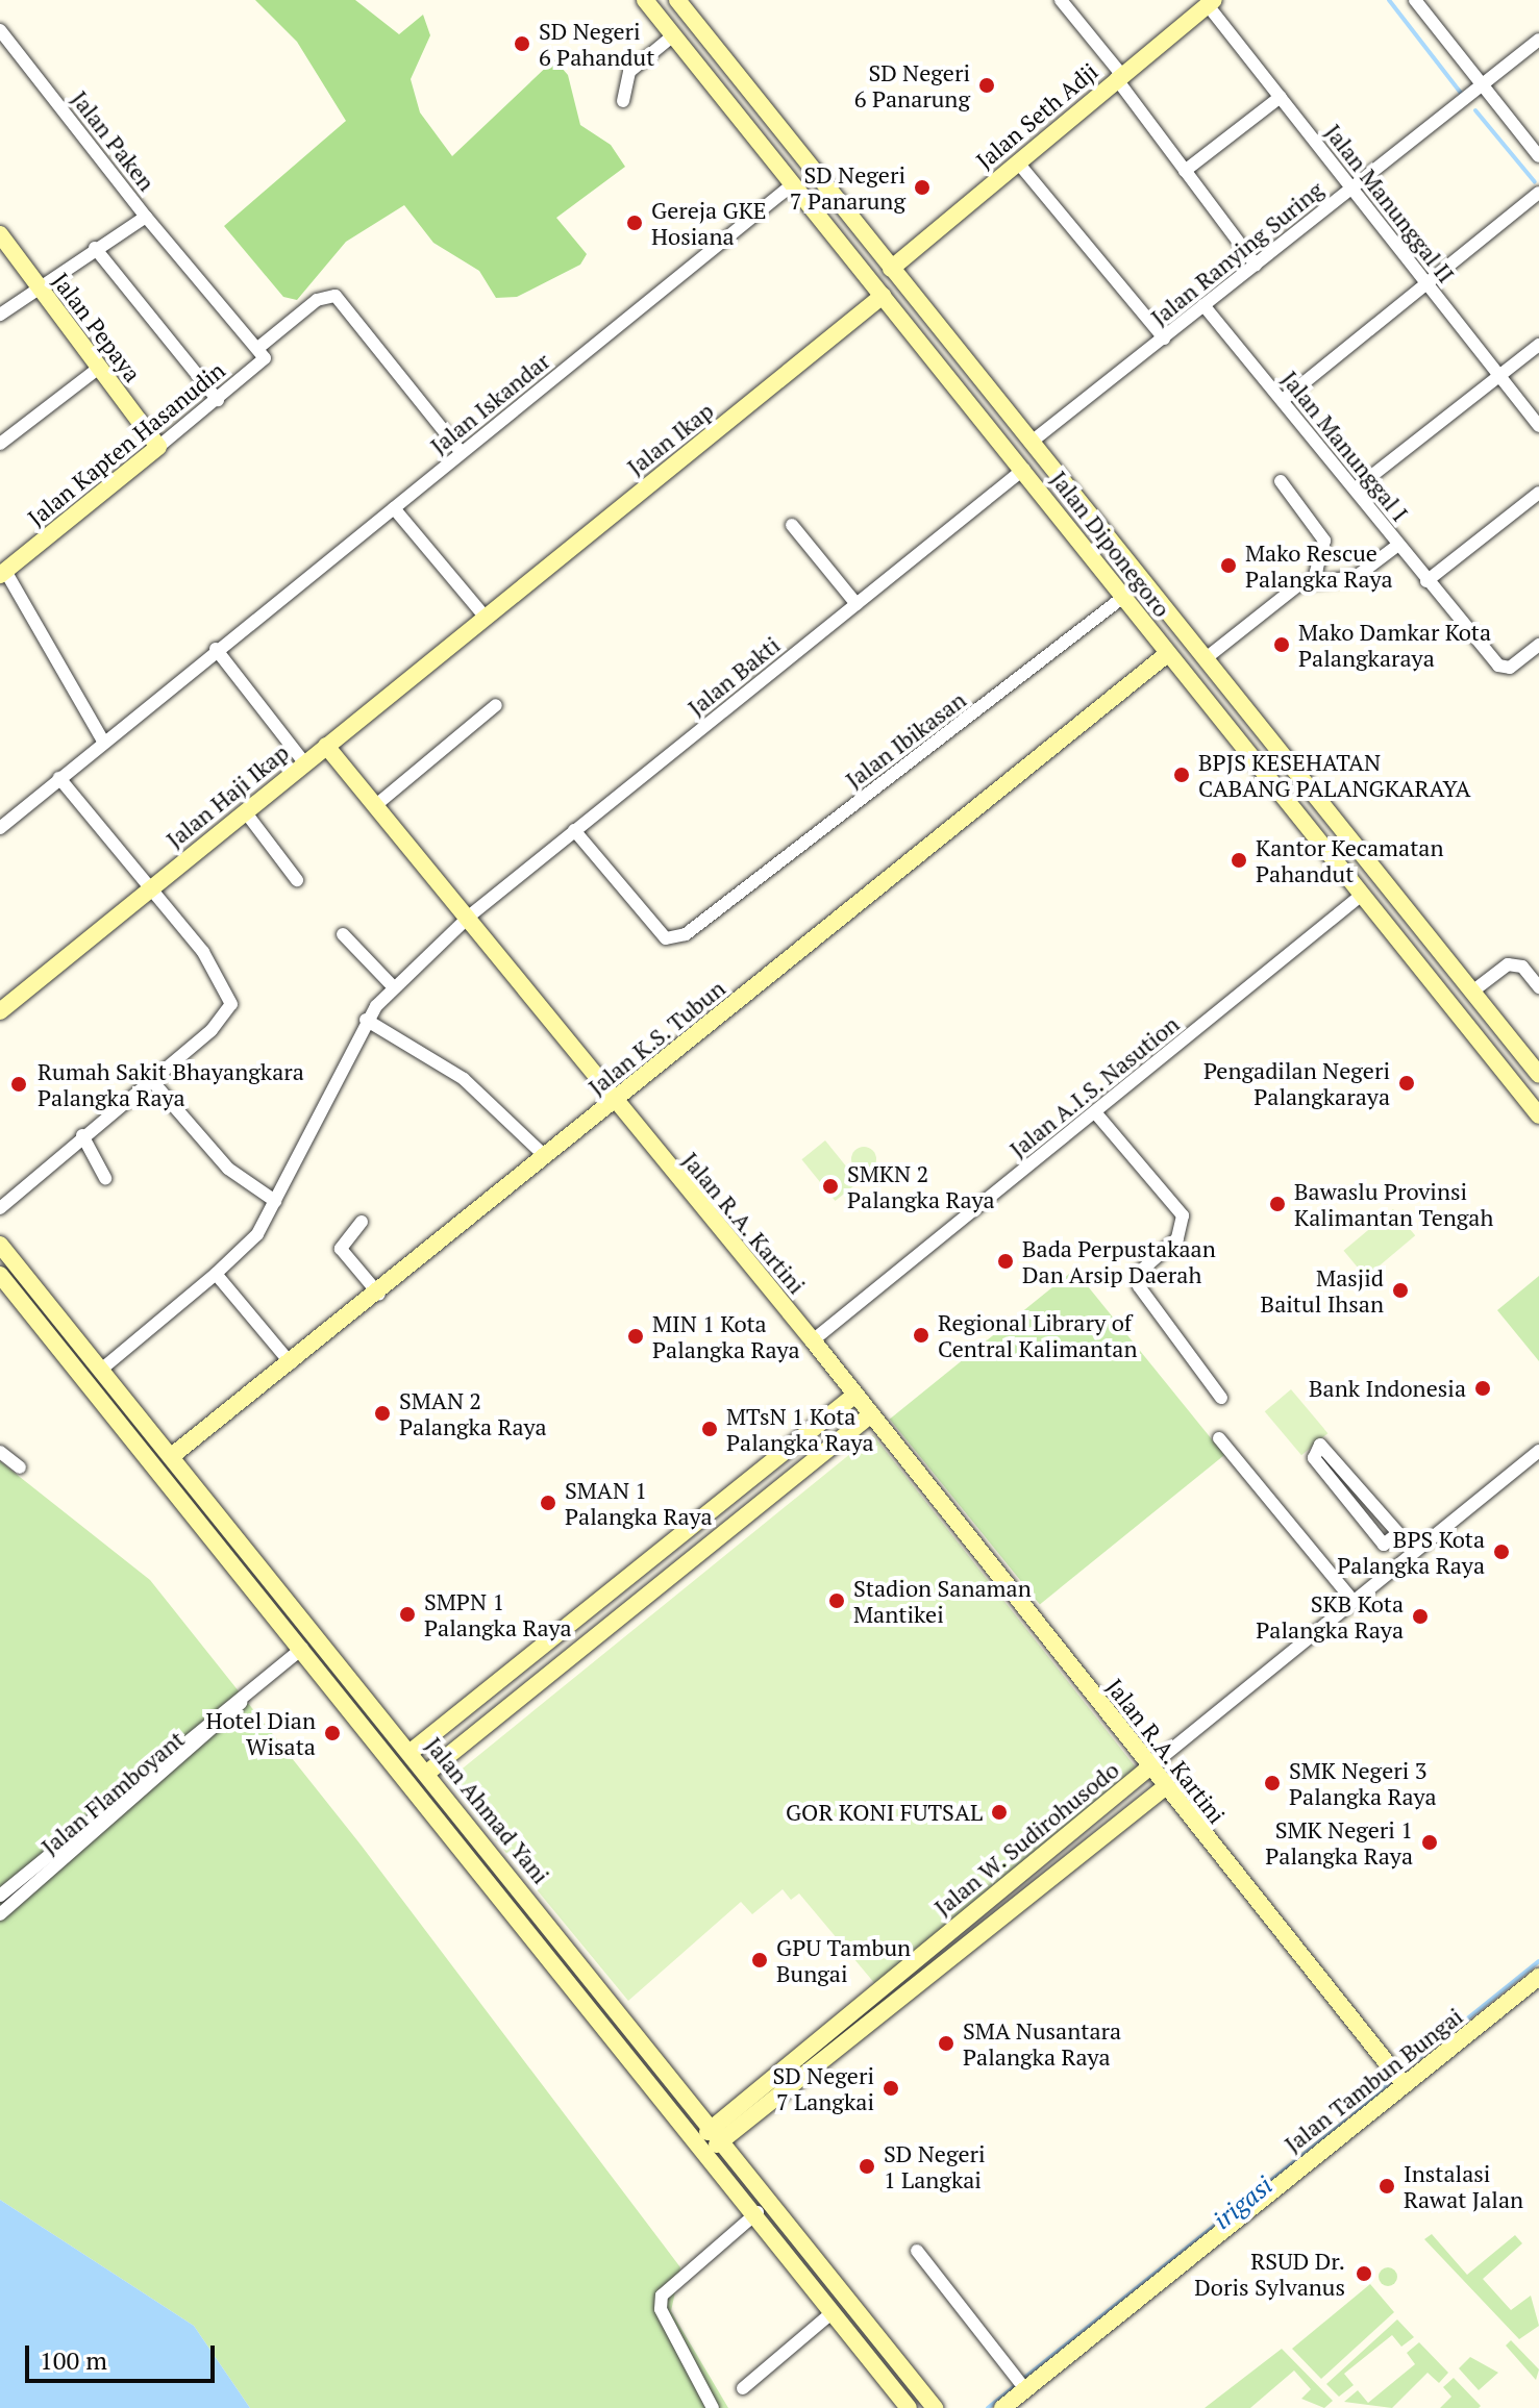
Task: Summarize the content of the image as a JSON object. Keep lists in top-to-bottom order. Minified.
{"streets":{"street":["Jalan Seth Adji","Jalan Paken","Jalan Manunggal II","Jalan Ranying Suring","Jalan Pepaya","Jalan Iskandar","Jalan Ikap","Jalan Kapten Hasanudin","Jalan Manunggal I","Jalan Diponegoro","Jalan Bakti","Jalan Ibikasan","Jalan Haji Ikap","Jalan K.S. Tubun","Jalan A.I.S. Nasution","Jalan R.A. Kartini","Jalan Flamboyant","Jalan Ahmad Yani","Jalan W. Sudirohusodo","Jalan Tambun Bungai"]},"crossings":[["Jalan Seth Adji","Jalan Manunggal II"],["Jalan Seth Adji","Jalan Diponegoro"],["Jalan Paken","Jalan Pepaya"],["Jalan Manunggal II","Jalan Ranying Suring"],["Jalan Ranying Suring","Jalan Manunggal I"],["Jalan Ranying Suring","Jalan Diponegoro"],["Jalan Pepaya","Jalan Kapten Hasanudin"],["Jalan Iskandar","Jalan Kapten Hasanudin"],["Jalan Iskandar","Jalan Diponegoro"],["Jalan Ikap","Jalan Diponegoro"],["Jalan Ikap","Jalan Haji Ikap"],["Jalan Diponegoro","Jalan Bakti"],["Jalan Diponegoro","Jalan Ibikasan"],["Jalan Diponegoro","Jalan K.S. Tubun"],["Jalan Diponegoro","Jalan A.I.S. Nasution"],["Jalan Bakti","Jalan Ibikasan"],["Jalan Bakti","Jalan R.A. Kartini"],["Jalan Bakti","Jalan Ahmad Yani"],["Jalan Haji Ikap","Jalan R.A. Kartini"],["Jalan K.S. Tubun","Jalan R.A. Kartini"],["Jalan K.S. Tubun","Jalan Ahmad Yani"],["Jalan A.I.S. Nasution","Jalan R.A. Kartini"],["Jalan R.A. Kartini","Jalan W. Sudirohusodo"],["Jalan R.A. Kartini","Jalan Tambun Bungai"],["Jalan Flamboyant","Jalan Ahmad Yani"],["Jalan Ahmad Yani","Jalan W. Sudirohusodo"]],"water":["irigasi"],"places":["SD Negeri 6 Pahandut","SD Negeri 6 Panarung","SD Negeri 7 Panarung","Gereja GKE Hosiana","Mako Rescue Palangka Raya","Mako Damkar Kota Palangkaraya","BPJS KESEHATAN CABANG PALANGKARAYA","Kantor Kecamatan Pahandut","Pengadilan Negeri Palangkaraya","Rumah Sakit Bhayangkara Palangka Raya","SMKN 2 Palangka Raya","Bawaslu Provinsi Kalimantan Tengah","Bada Perpustakaan Dan Arsip Daerah","Masjid Baitul Ihsan","Regional Library of Central Kalimantan","MIN 1 Kota Palangka Raya","Bank Indonesia","SMAN 2 Palangka Raya","MTsN 1 Kota Palangka Raya","SMAN 1 Palangka Raya","BPS Kota Palangka Raya","Stadion Sanaman Mantikei","SMPN 1 Palangka Raya","SKB Kota Palangka Raya","Hotel Dian Wisata","SMK Negeri 3 Palangka Raya","GOR KONI FUTSAL","SMK Negeri 1 Palangka Raya","GPU Tambun Bungai","SMA Nusantara Palangka Raya","SD Negeri 7 Langkai","SD Negeri 1 Langkai","Instalasi Rawat Jalan","RSUD Dr. Doris Sylvanus"],"scale_bar":"100 m"}
